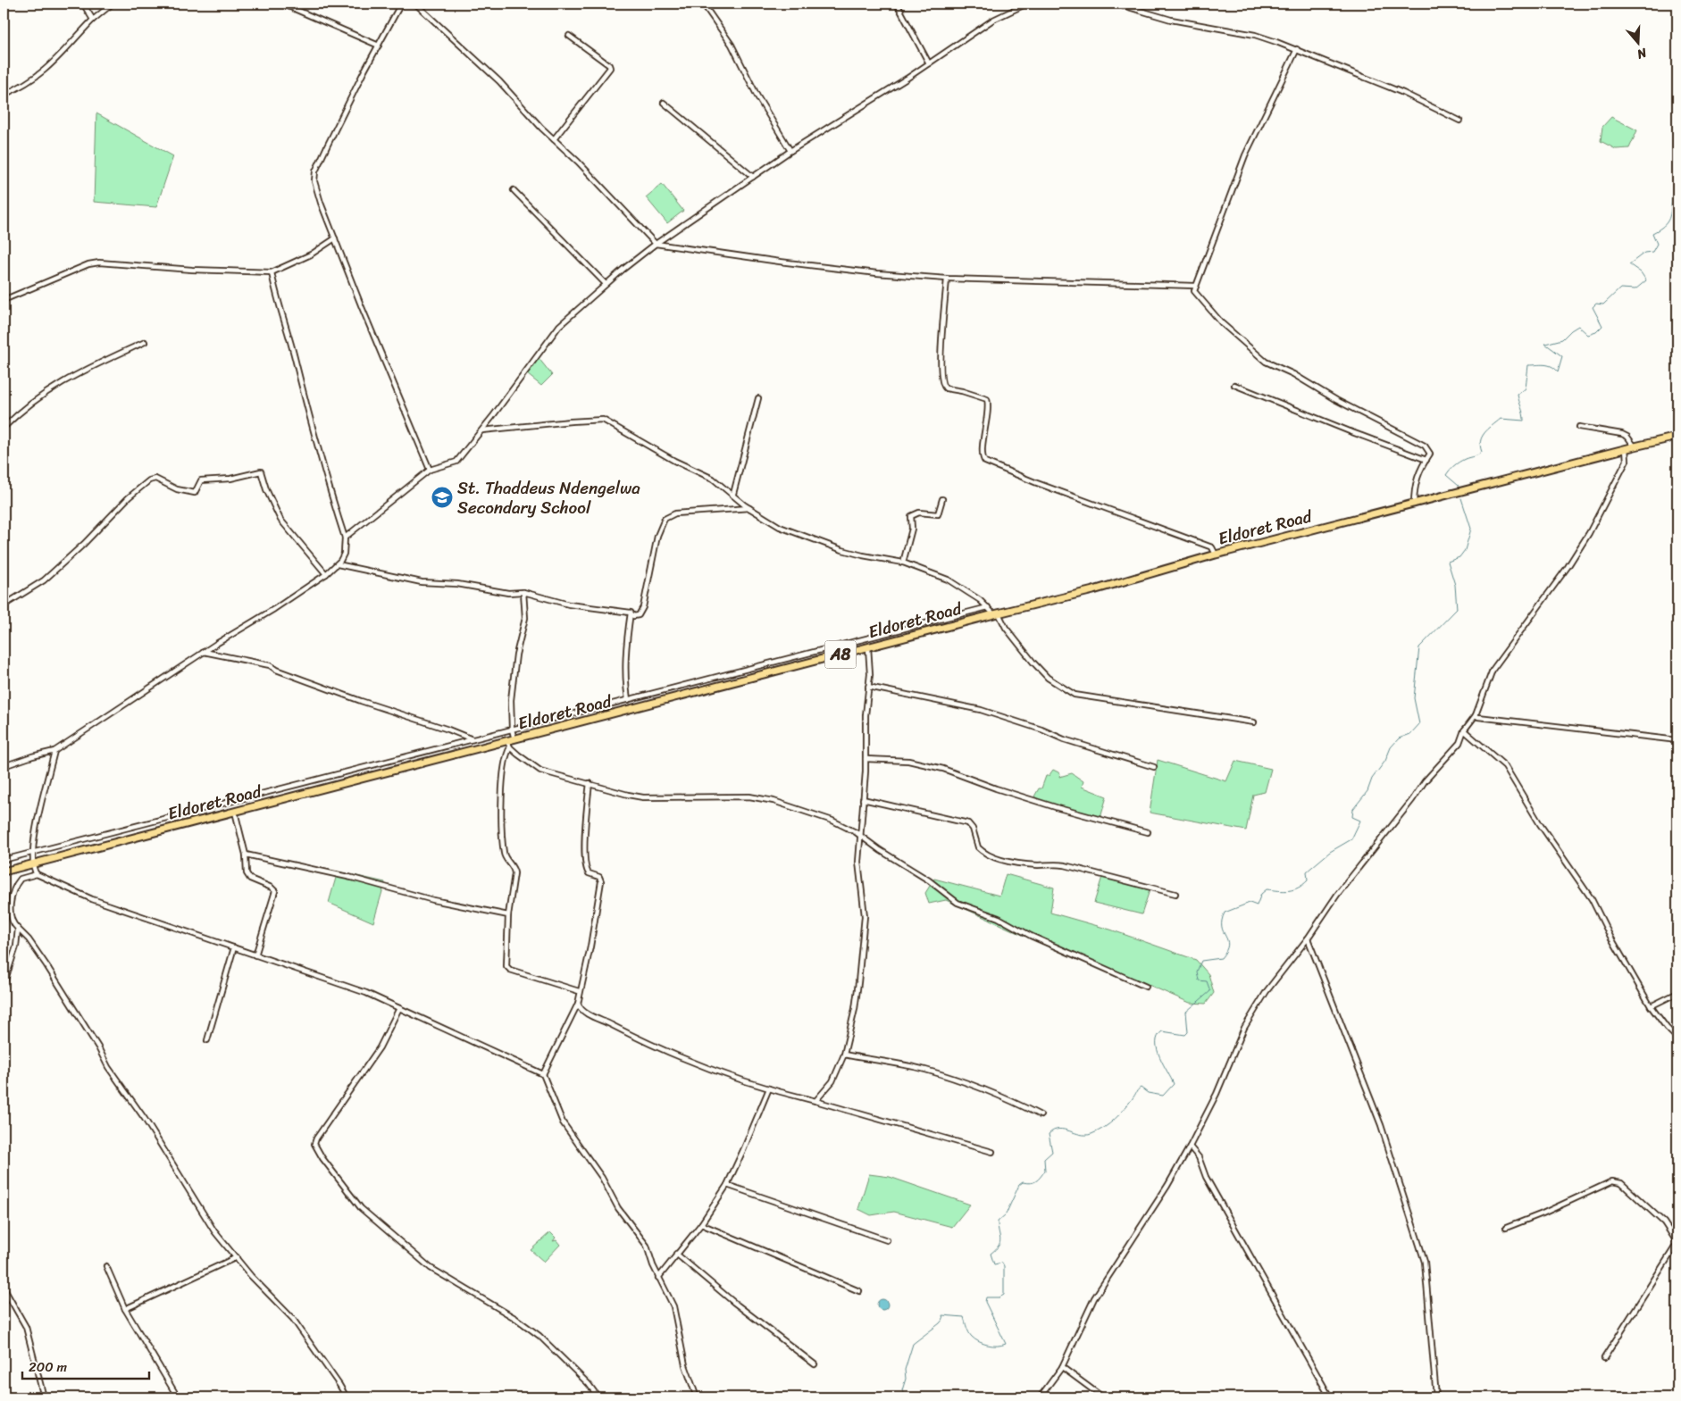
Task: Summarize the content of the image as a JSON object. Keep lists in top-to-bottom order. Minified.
{"streets":{"highway":["Eldoret Road","A8"]},"places":{"school or university":["St. Thaddeus Ndengelwa Secondary School"]},"scale_bar":"200 m","north":"bottom"}
